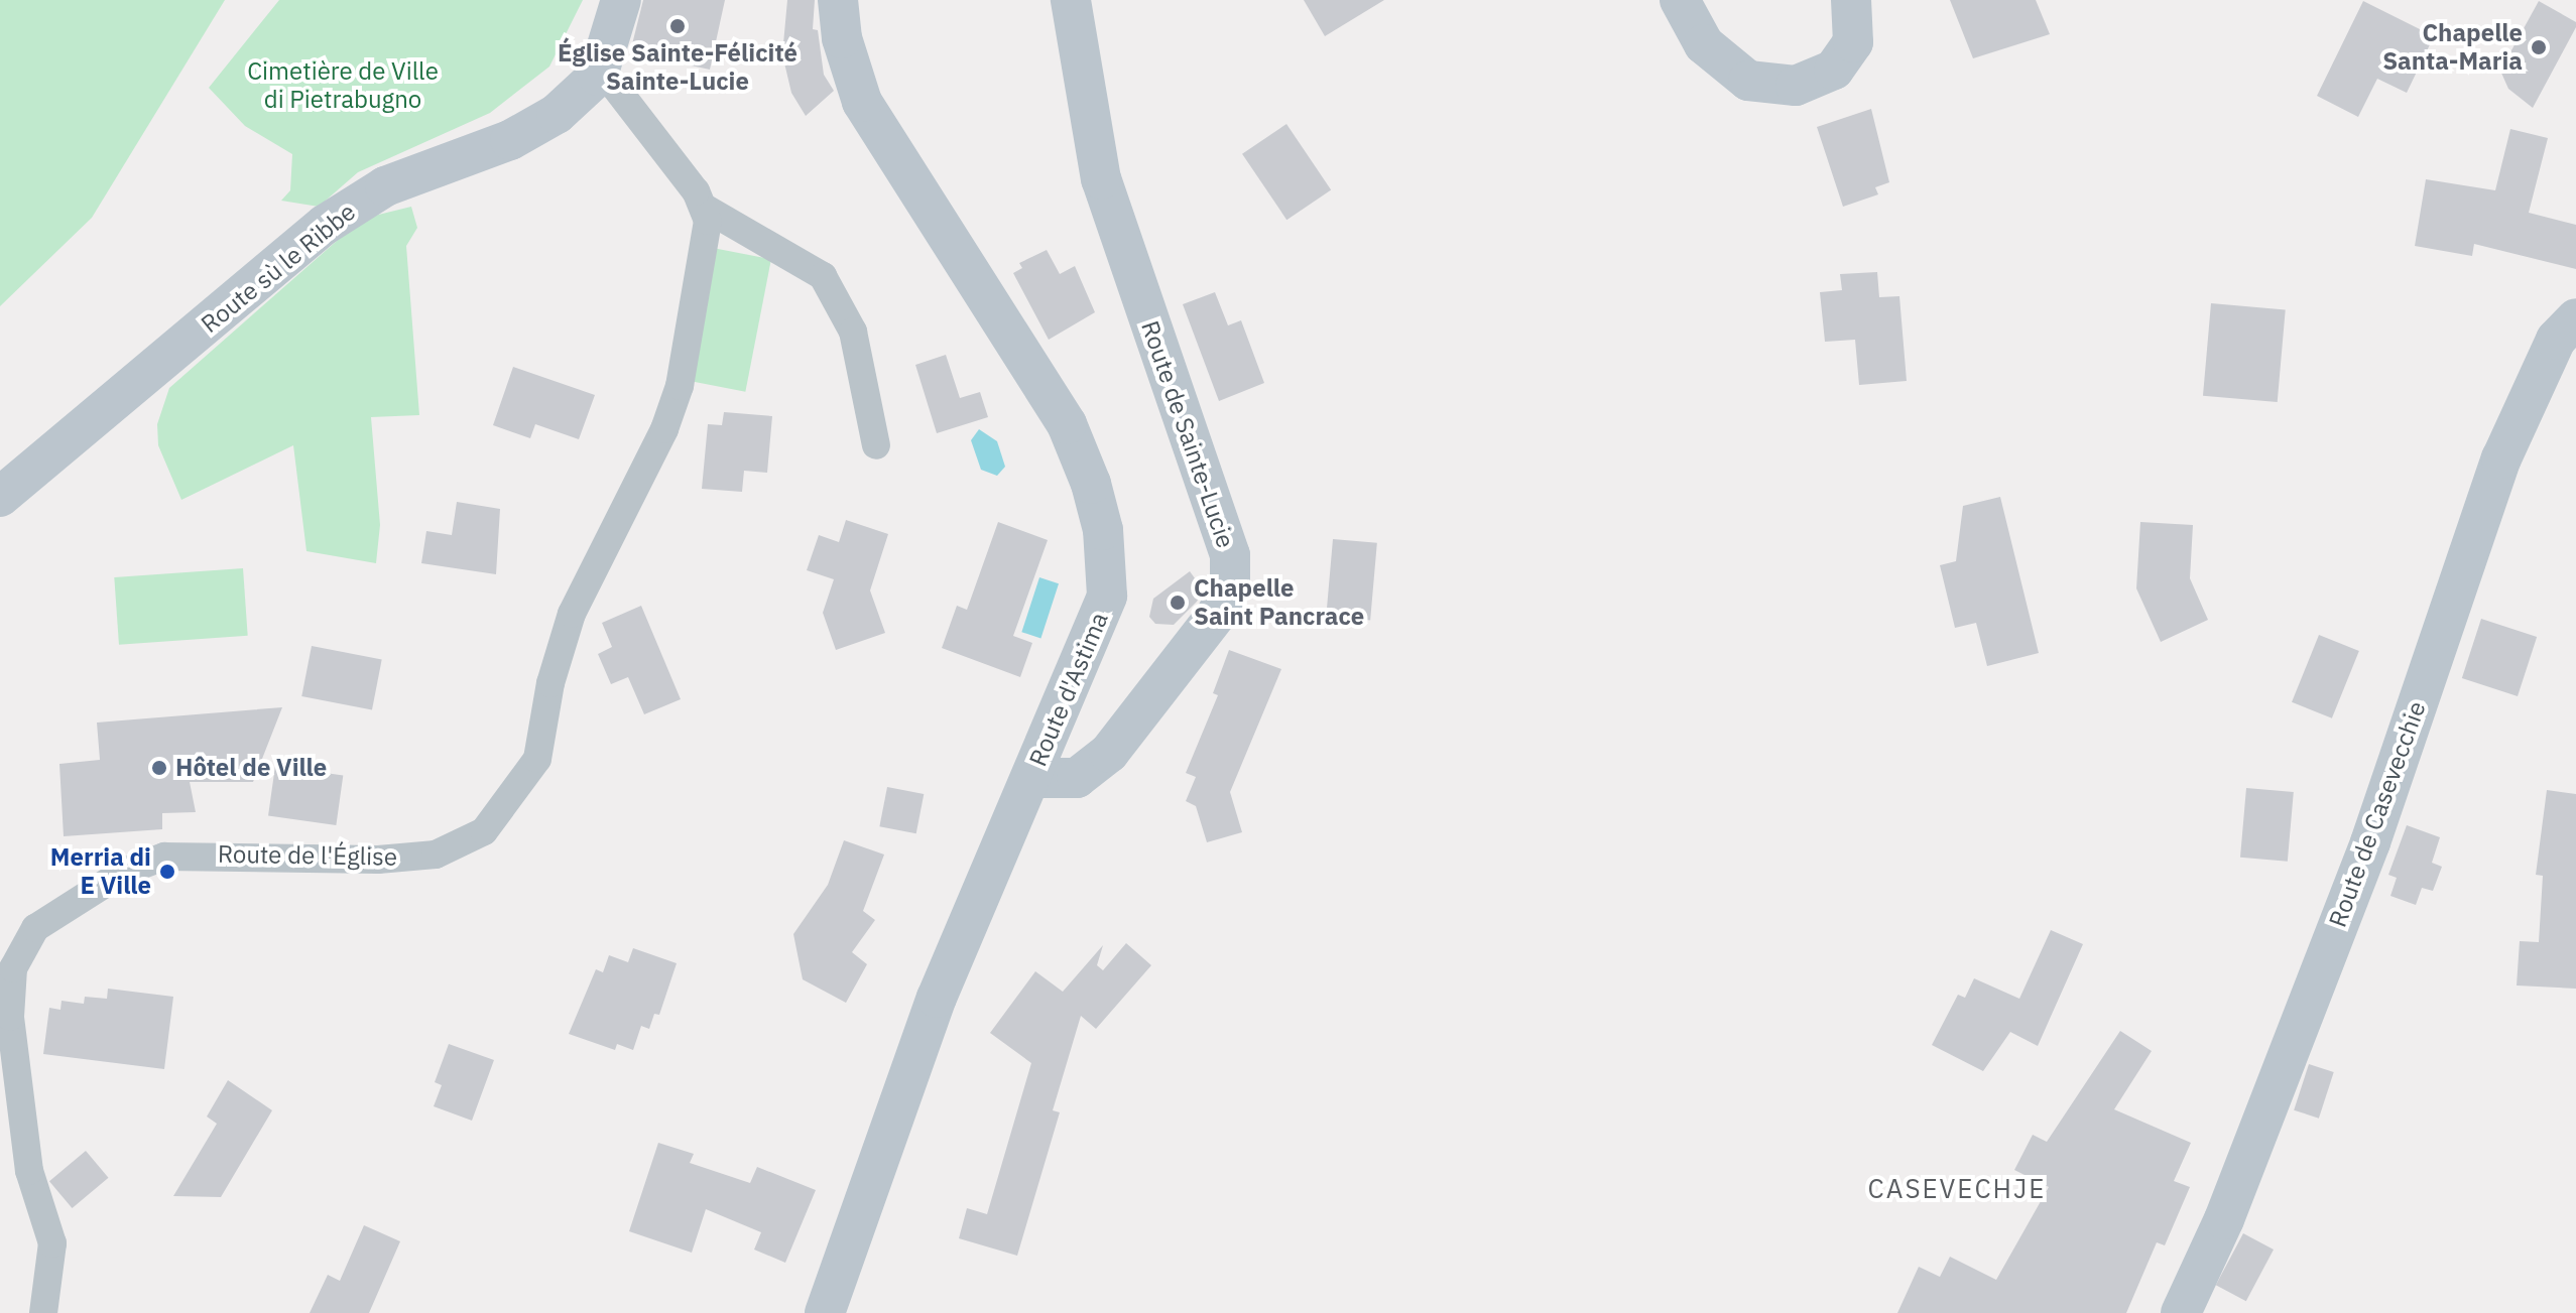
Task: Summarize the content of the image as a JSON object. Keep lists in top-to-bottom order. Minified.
{"streets":{"main road":["Route sù le Ribbe","Route de Sainte-Lucie","Route d'Astima","Route de Casevecchie"],"street":["Route de l'Église"]},"crossings":[["Route de Sainte-Lucie","Route d'Astima"]],"districts":["CASEVECHJE"],"parks":["Cimetière de Ville di Pietrabugno"],"places":["Église Sainte-Félicité Sainte-Lucie","Chapelle Santa-Maria","Chapelle Saint Pancrace","Hôtel de Ville","Merria di E Ville"]}
